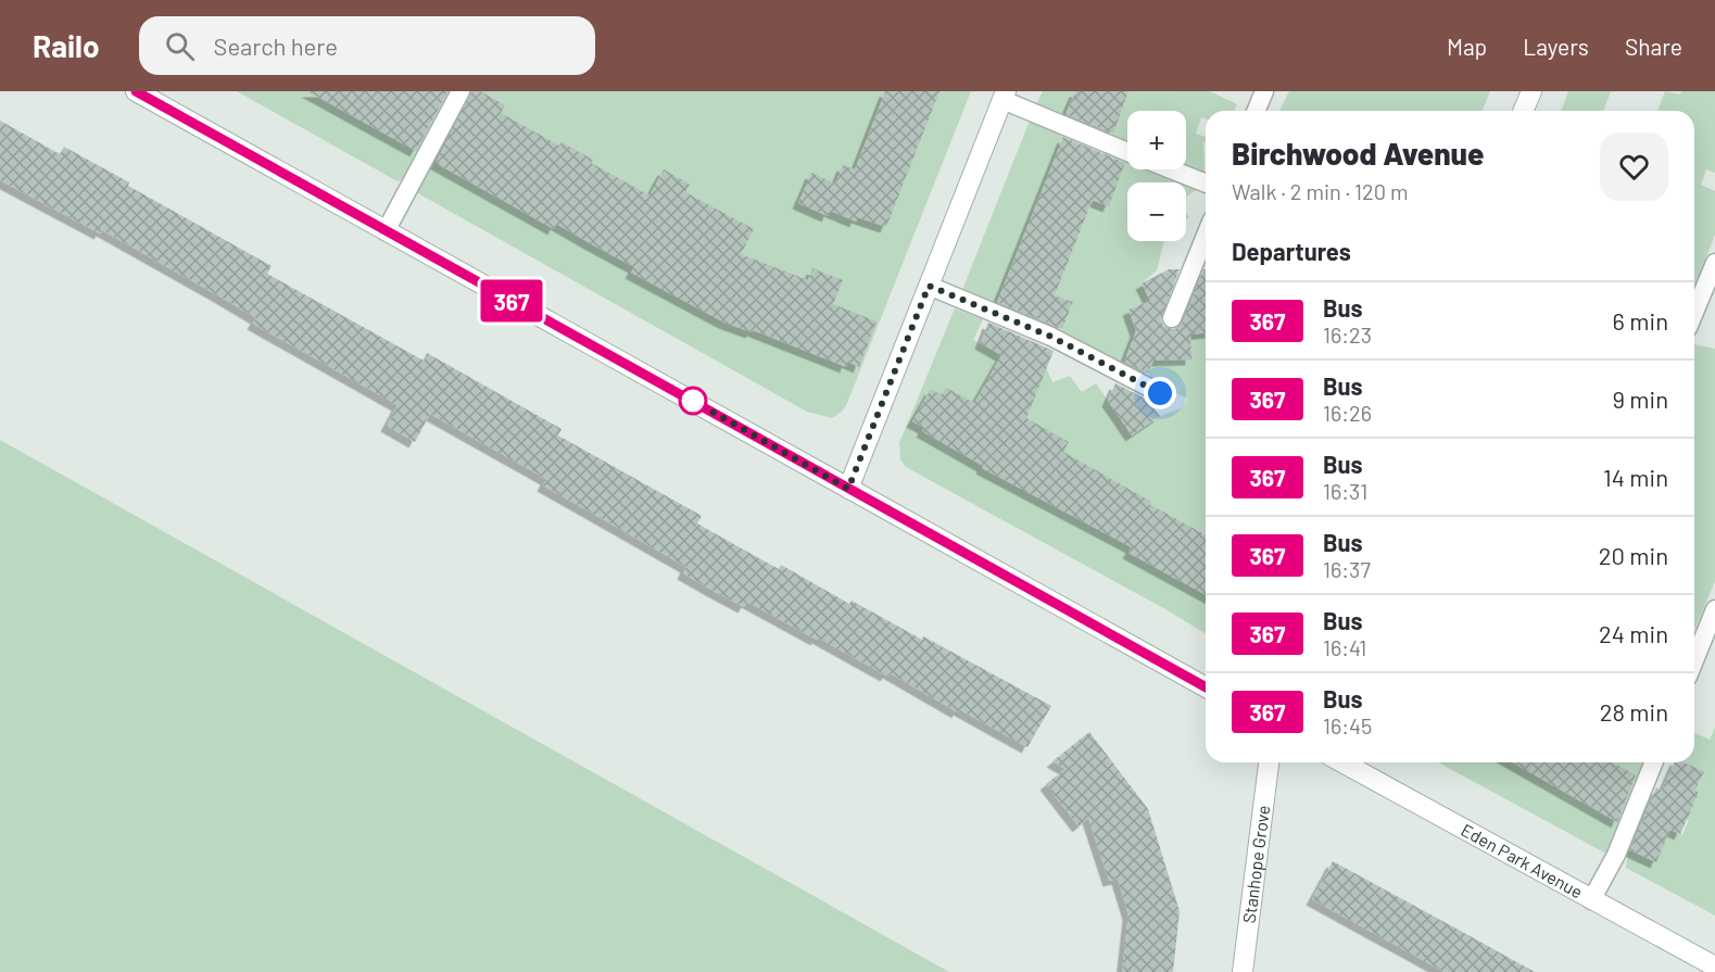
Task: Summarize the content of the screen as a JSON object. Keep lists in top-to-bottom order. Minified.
{"streets":{"street":["Eden Park Avenue","Stanhope Grove"]},"lines":["bus line 367"],"page":{"header":"Railo","search":"Search here","nav":["Map","Layers","Share"],"on_map":"367","map_buttons":["+","−"],"heading":[["Birchwood Avenue","Walk · 2 min · 120 m"],"Departures"],"list":[{"mark":"367","name":"Bus","note":"16:23","value":"6 min"},{"mark":"367","name":"Bus","note":"16:26","value":"9 min"},{"mark":"367","name":"Bus","note":"16:31","value":"14 min"},{"mark":"367","name":"Bus","note":"16:37","value":"20 min"},{"mark":"367","name":"Bus","note":"16:41","value":"24 min"},{"mark":"367","name":"Bus","note":"16:45","value":"28 min"}]}}
